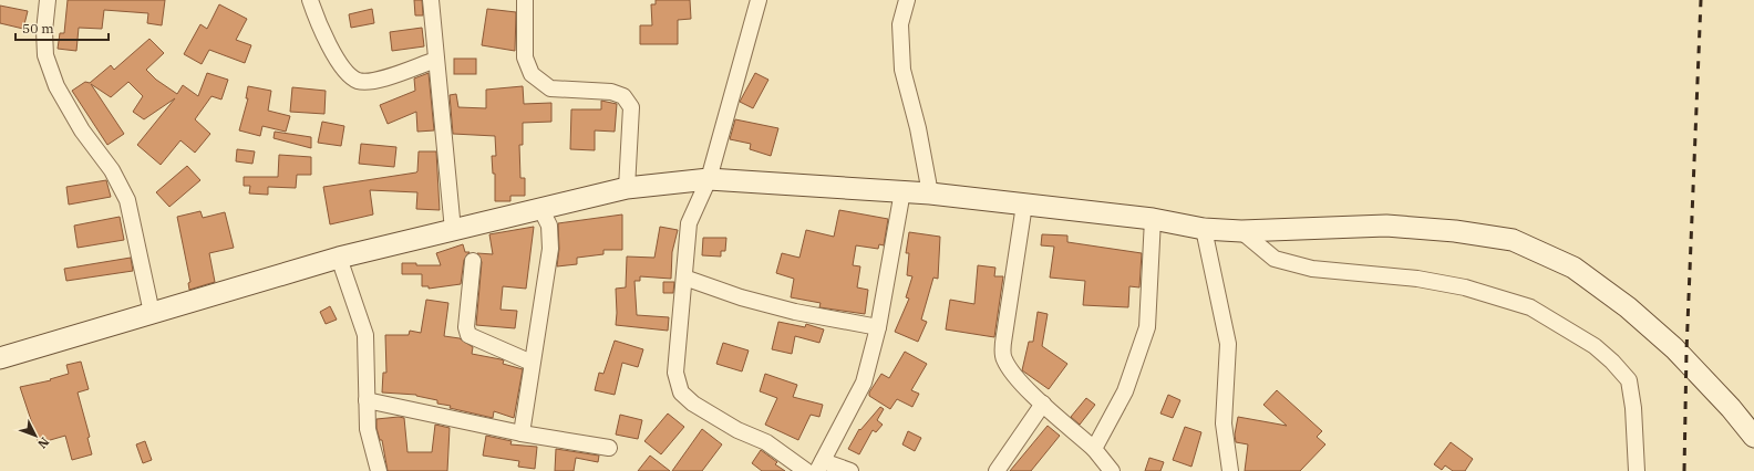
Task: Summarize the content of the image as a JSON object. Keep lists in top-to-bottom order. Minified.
{"scale_bar":"50 m","north":"bottom right"}
